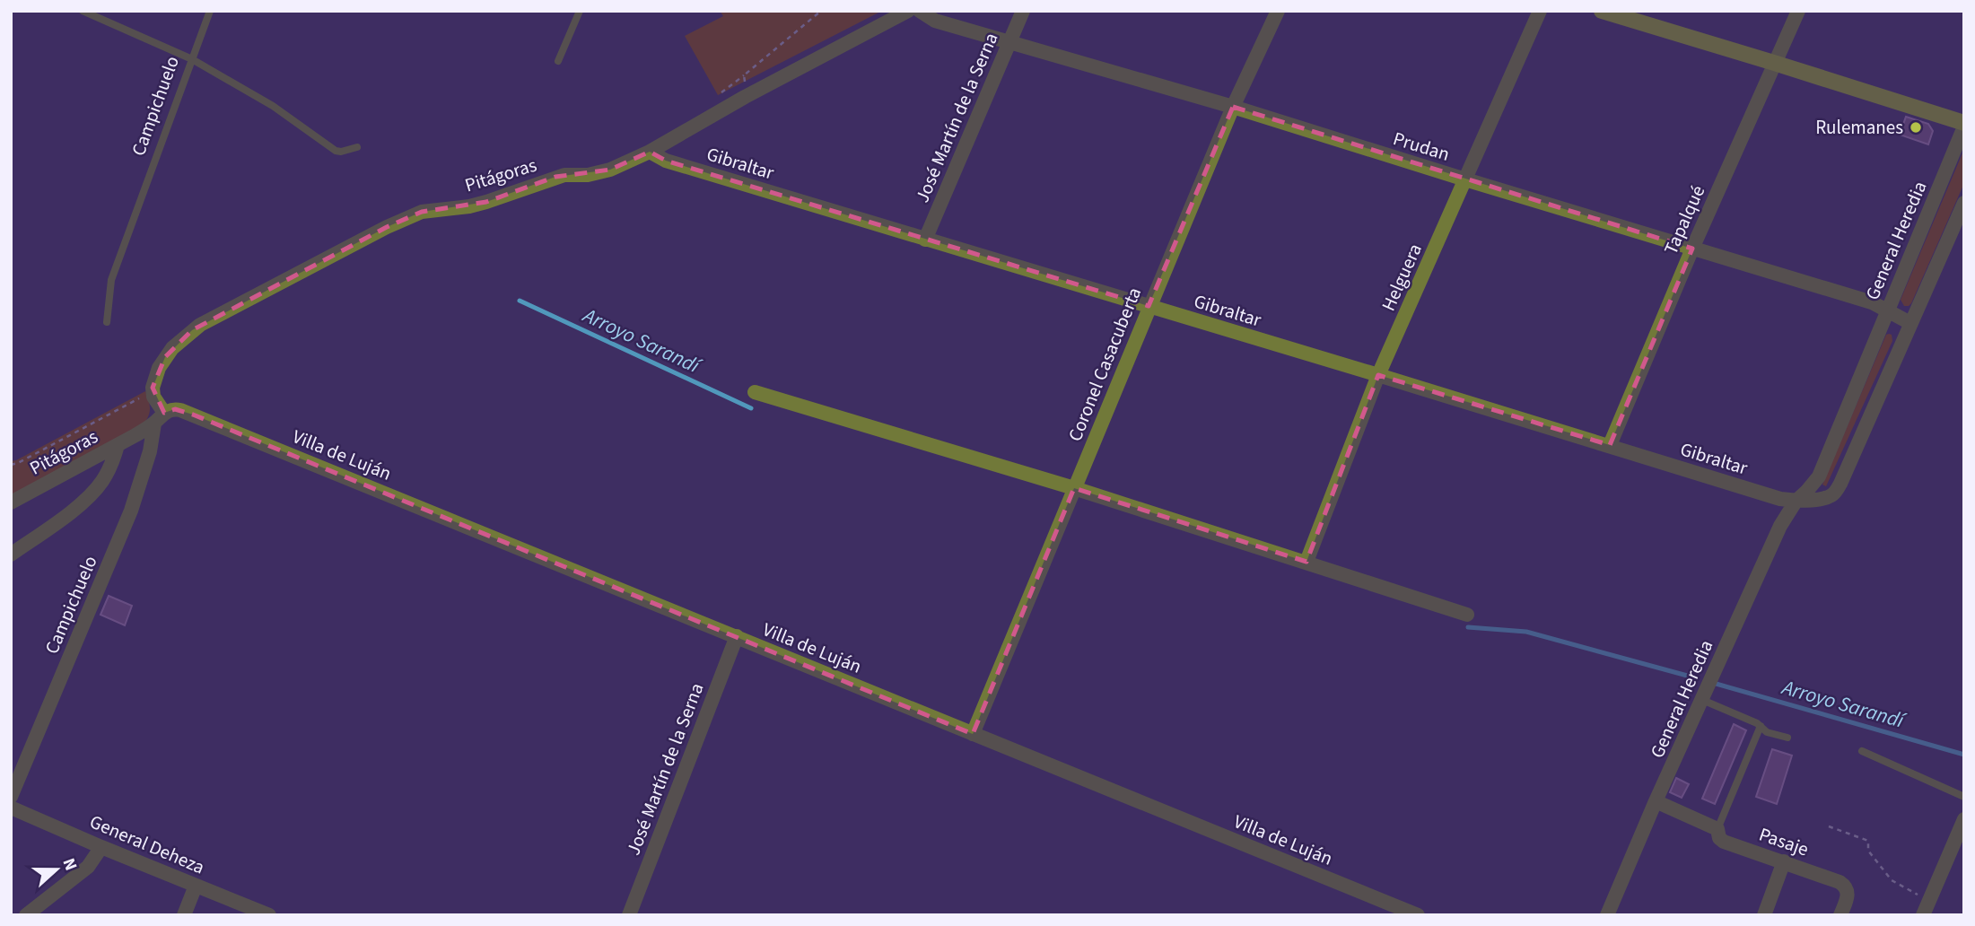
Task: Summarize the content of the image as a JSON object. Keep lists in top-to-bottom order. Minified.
{"streets":{"street":["Campichuelo","José Martín de la Serna","Prudan","Gibraltar","Pitágoras","Tapalqué","General Heredia","Helguera","Coronel Casacuberta","Villa de Luján","Pasaje","General Deheza"]},"crossings":[["Campichuelo","Pitágoras"],["Campichuelo","Villa de Luján"],["José Martín de la Serna","Prudan"],["José Martín de la Serna","Gibraltar"],["José Martín de la Serna","Villa de Luján"],["Prudan","Tapalqué"],["Prudan","General Heredia"],["Prudan","Helguera"],["Prudan","Coronel Casacuberta"],["Gibraltar","Pitágoras"],["Gibraltar","Tapalqué"],["Gibraltar","General Heredia"],["Gibraltar","Helguera"],["Gibraltar","Coronel Casacuberta"],["Pitágoras","Villa de Luján"],["General Heredia","Pasaje"],["Coronel Casacuberta","Villa de Luján"]],"water":["Arroyo Sarandí"],"places":["Rulemanes"],"north":"right"}
